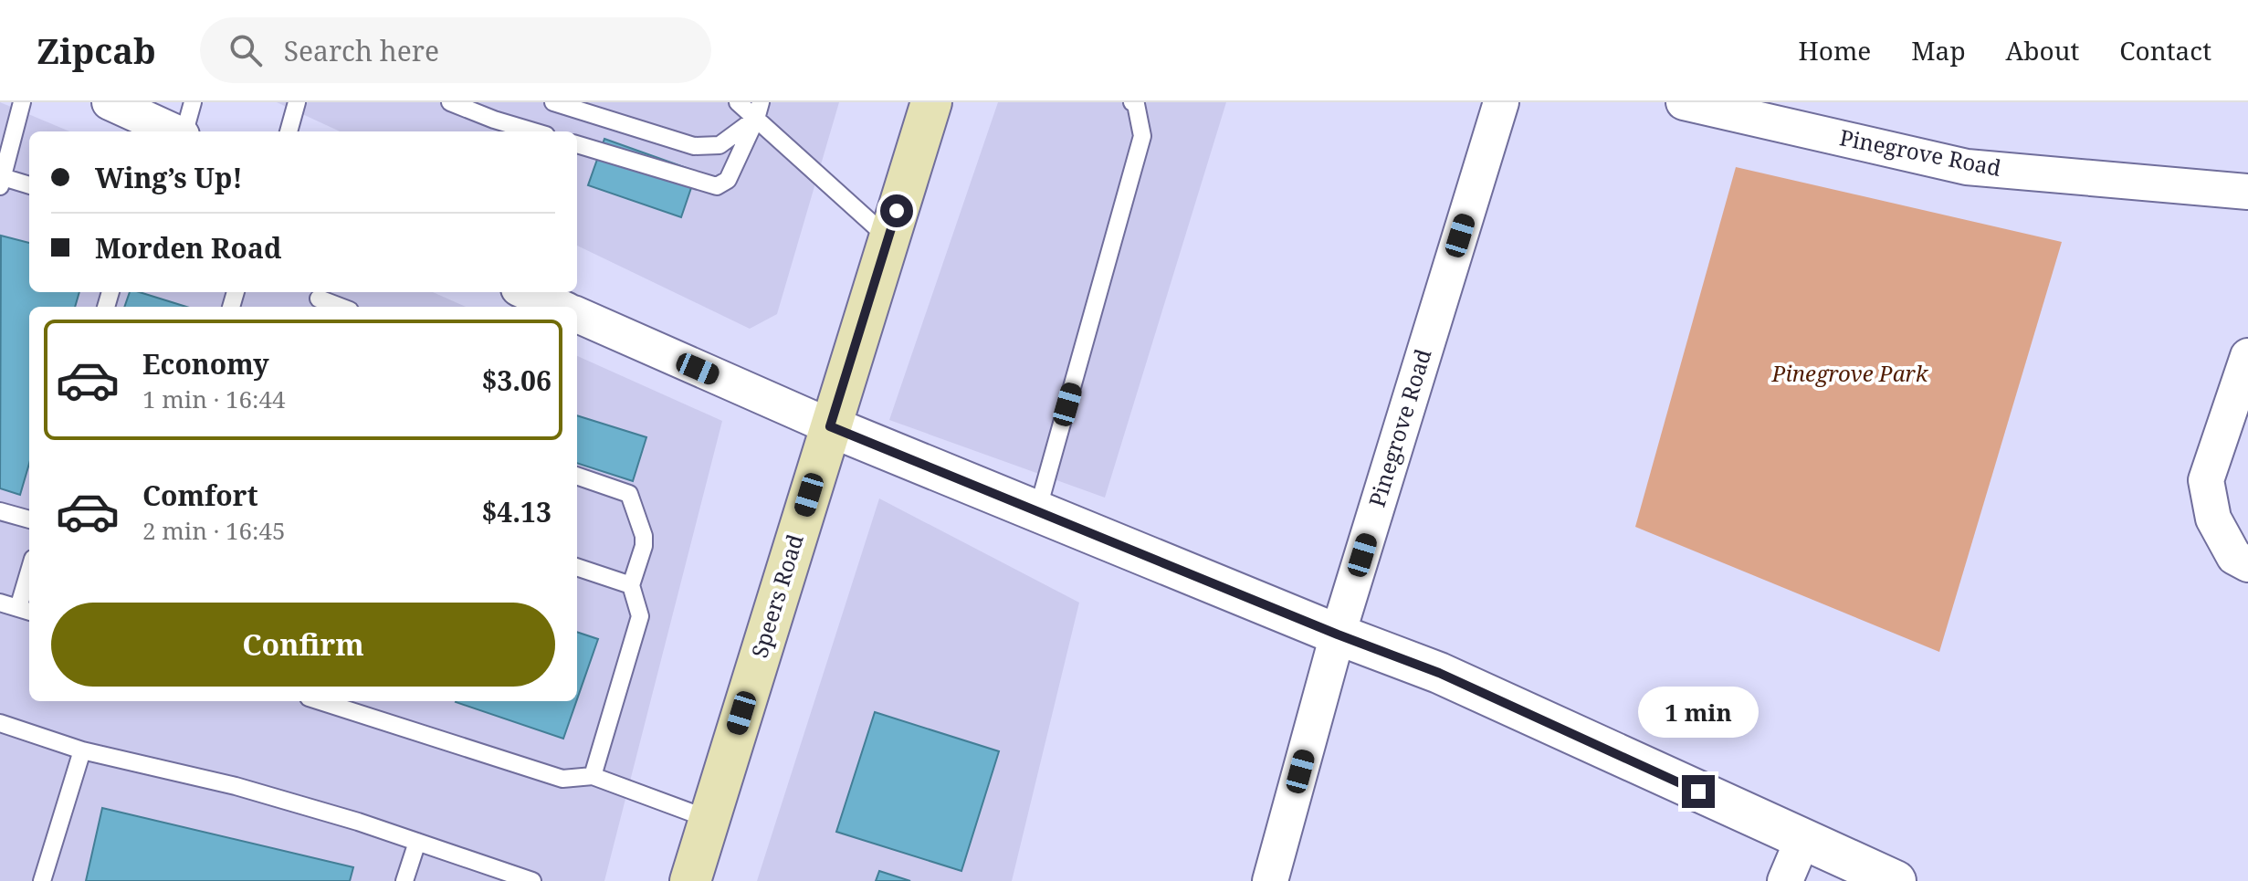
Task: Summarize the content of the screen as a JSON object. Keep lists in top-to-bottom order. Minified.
{"streets":{"main road":["Speers Road"],"street":["Pinegrove Road"]},"parks":["Pinegrove Park"],"page":{"header":"Zipcab","search":"Search here","nav":["Home","Map","About","Contact"],"banner":["Wing’s Up!","Morden Road"],"list":[{"name":"Economy","note":"1 min · 16:44","value":"$3.06"},{"name":"Comfort","note":"2 min · 16:45","value":"$4.13"}],"buttons":"Confirm","bubble":"1 min"}}
